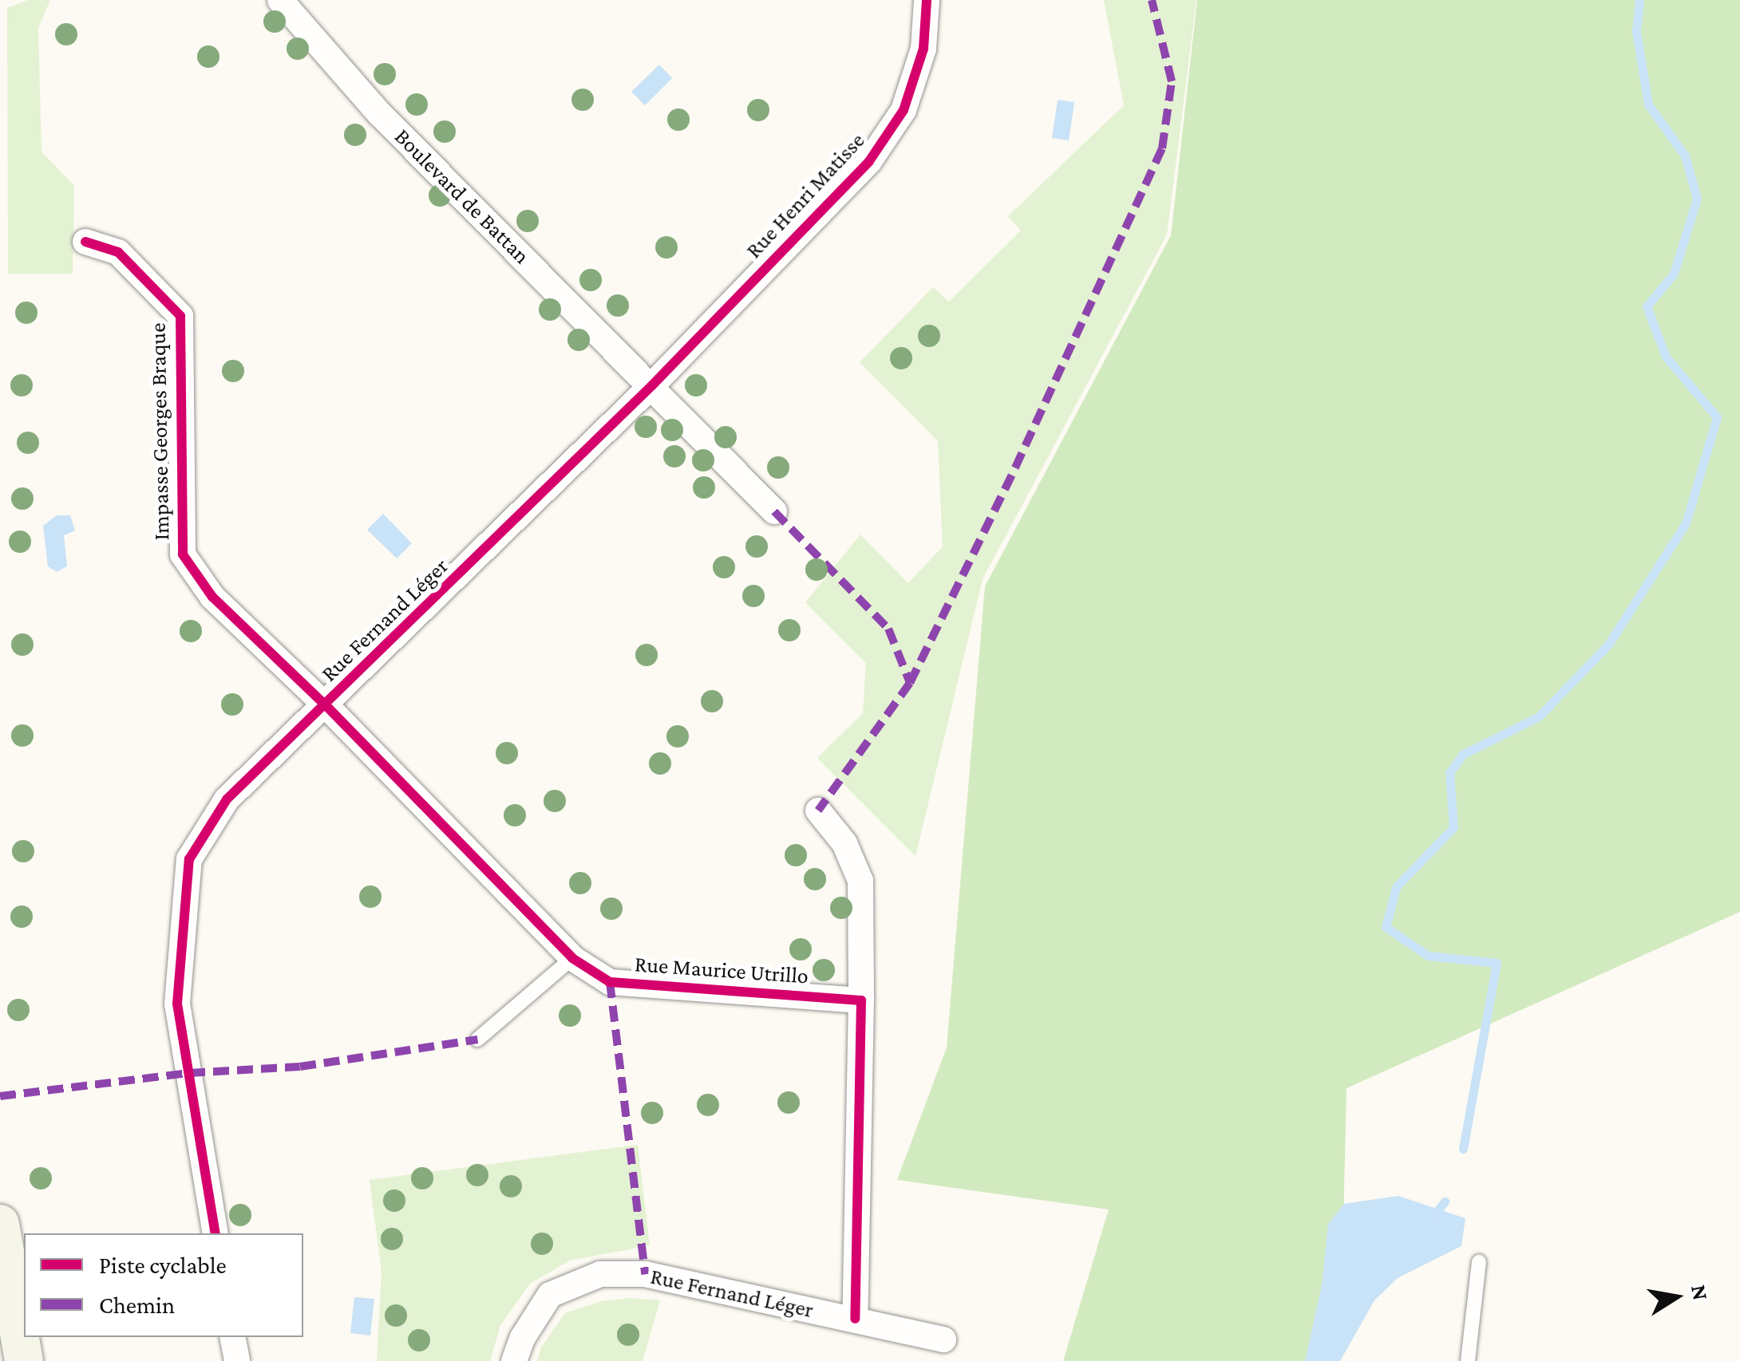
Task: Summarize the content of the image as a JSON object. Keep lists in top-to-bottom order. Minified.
{"streets":{"street":["Rue Henri Matisse","Boulevard de Battan","Impasse Georges Braque","Rue Fernand Léger","Rue Maurice Utrillo"]},"crossings":[["Rue Henri Matisse","Boulevard de Battan"],["Rue Henri Matisse","Rue Fernand Léger"],["Boulevard de Battan","Rue Fernand Léger"],["Impasse Georges Braque","Rue Fernand Léger"],["Impasse Georges Braque","Rue Maurice Utrillo"],["Rue Fernand Léger","Rue Maurice Utrillo"]],"legend":["Piste cyclable","Chemin"],"north":"right"}
